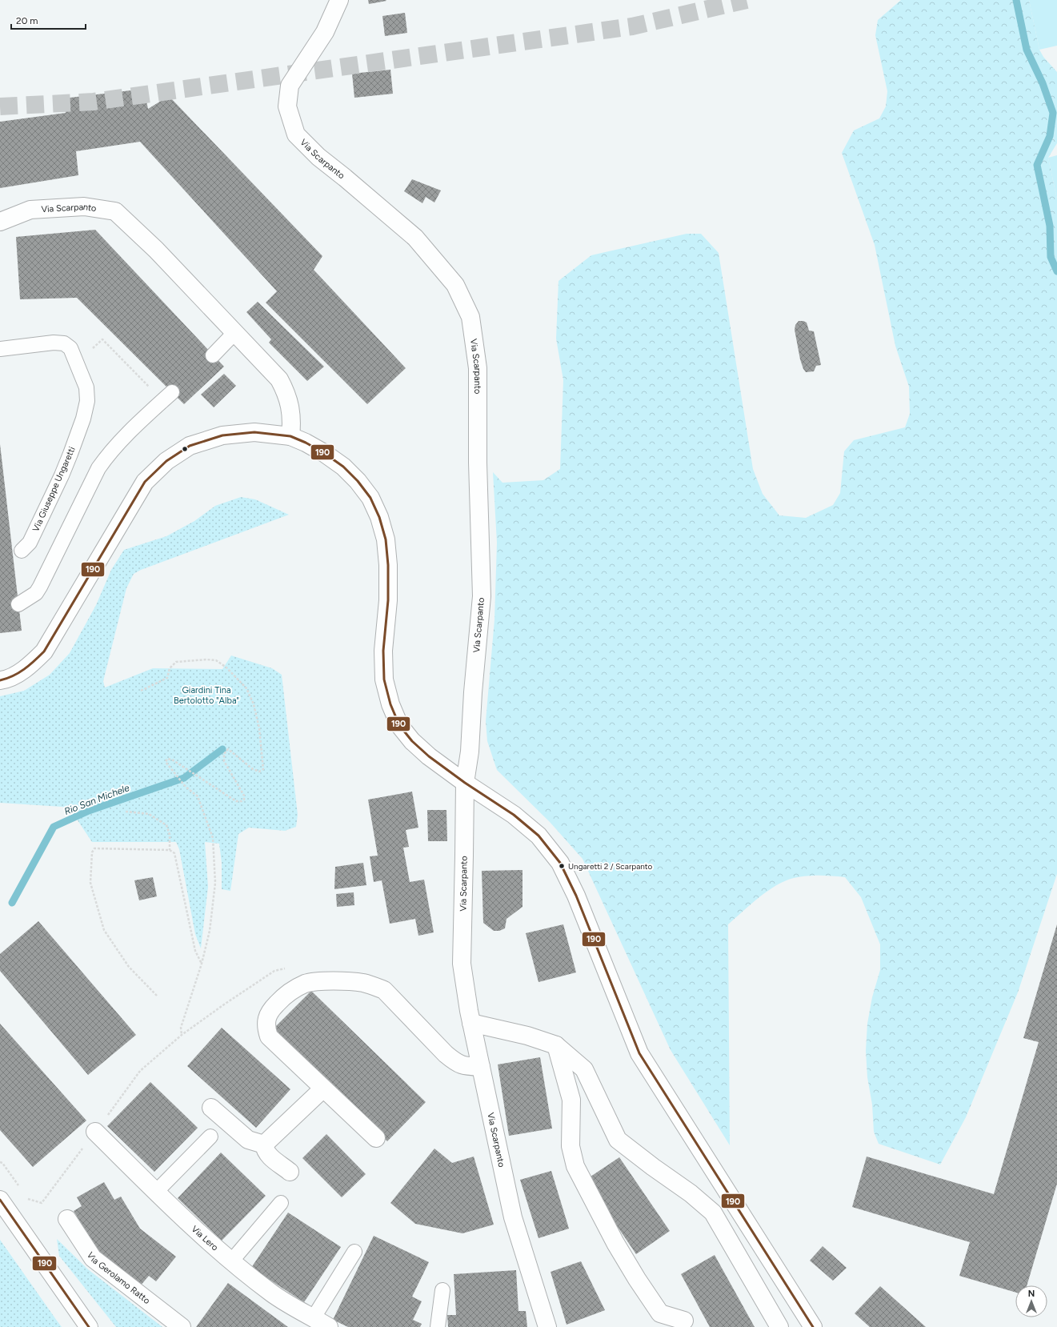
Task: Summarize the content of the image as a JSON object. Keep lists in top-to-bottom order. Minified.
{"streets":{"street":["Via Scarpanto","Via Lero","Via Gerolamo Ratto"],"lane":["Via Giuseppe Ungaretti"]},"water":["Rio San Michele"],"parks":["Giardini Tina Bertolotto \"Alba\""],"places":["Ungaretti 2 / Scarpanto"],"lines":["transit line 190"],"scale_bar":"20 m","north":"top"}
